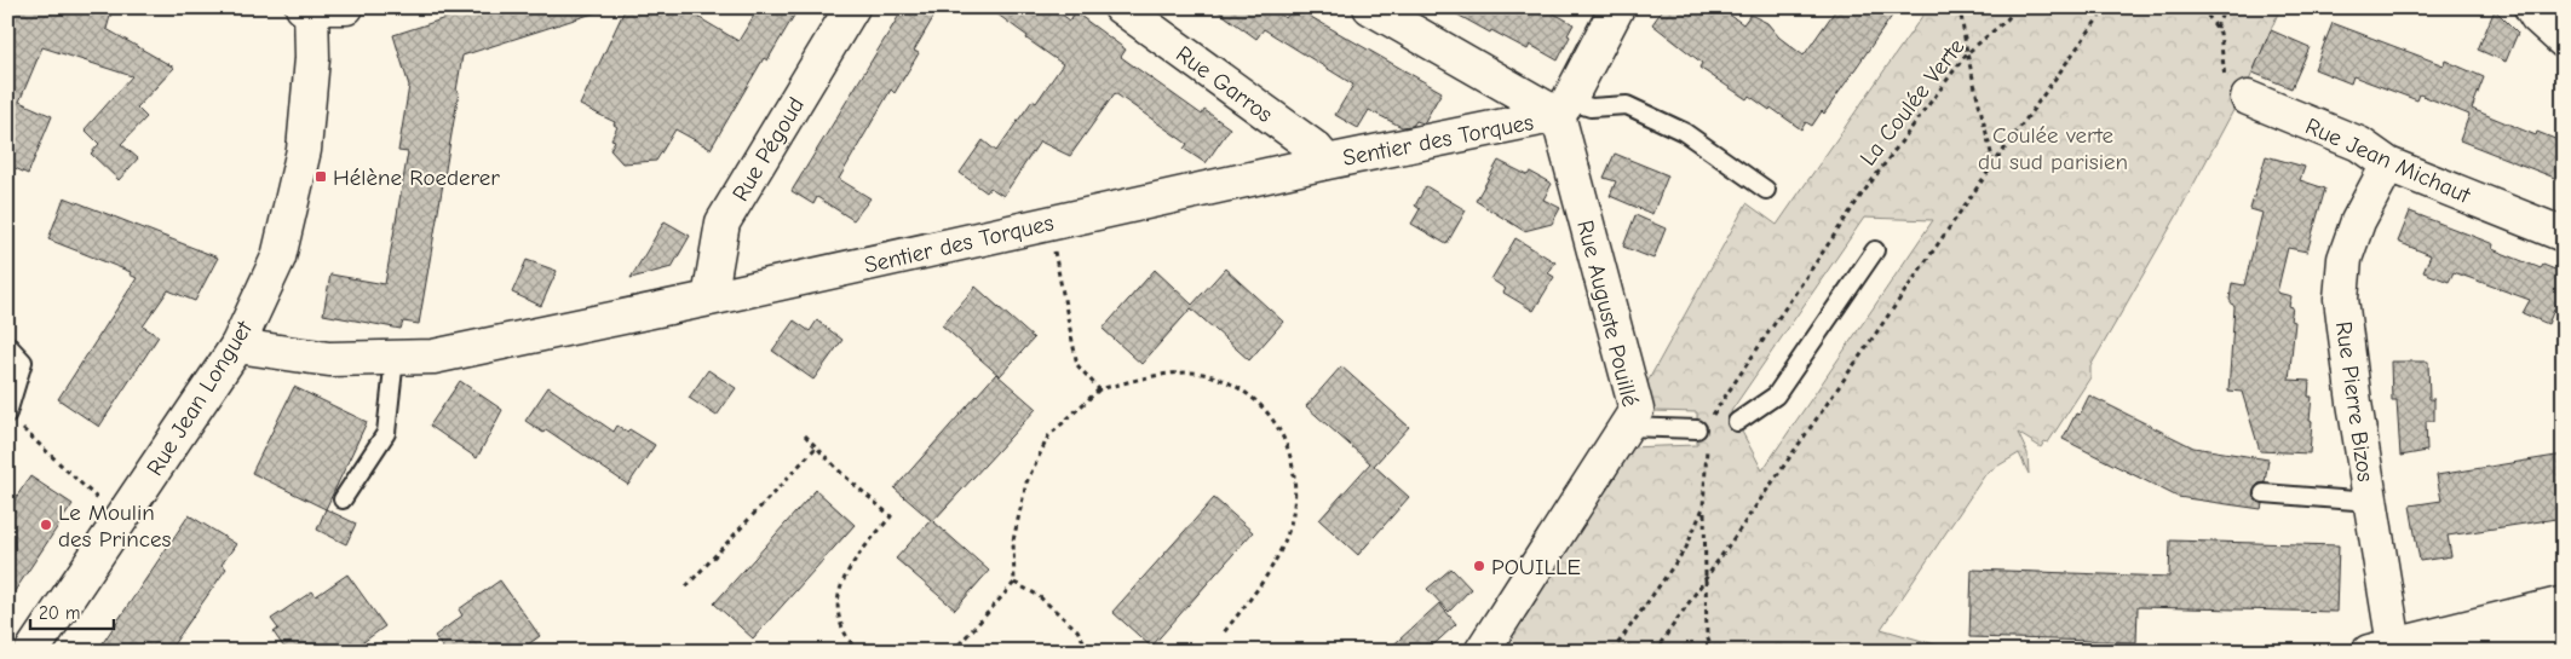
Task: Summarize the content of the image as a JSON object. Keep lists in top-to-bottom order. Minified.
{"streets":{"street":["Rue Garros","Sentier des Torques","Rue Pégoud","Rue Jean Michaut","Rue Auguste Pouillé","Rue Jean Longuet","Rue Pierre Bizos"],"path":["La Coulée Verte"]},"crossings":[["Rue Garros","Sentier des Torques"],["Sentier des Torques","Rue Pégoud"],["Sentier des Torques","Rue Auguste Pouillé"],["Sentier des Torques","Rue Jean Longuet"],["Rue Jean Michaut","Rue Pierre Bizos"]],"parks":["Coulée verte du sud parisien"],"places":{"transit":["Hélène Roederer"],"other":["Le Moulin des Princes","POUILLE"]},"scale_bar":"20 m"}
